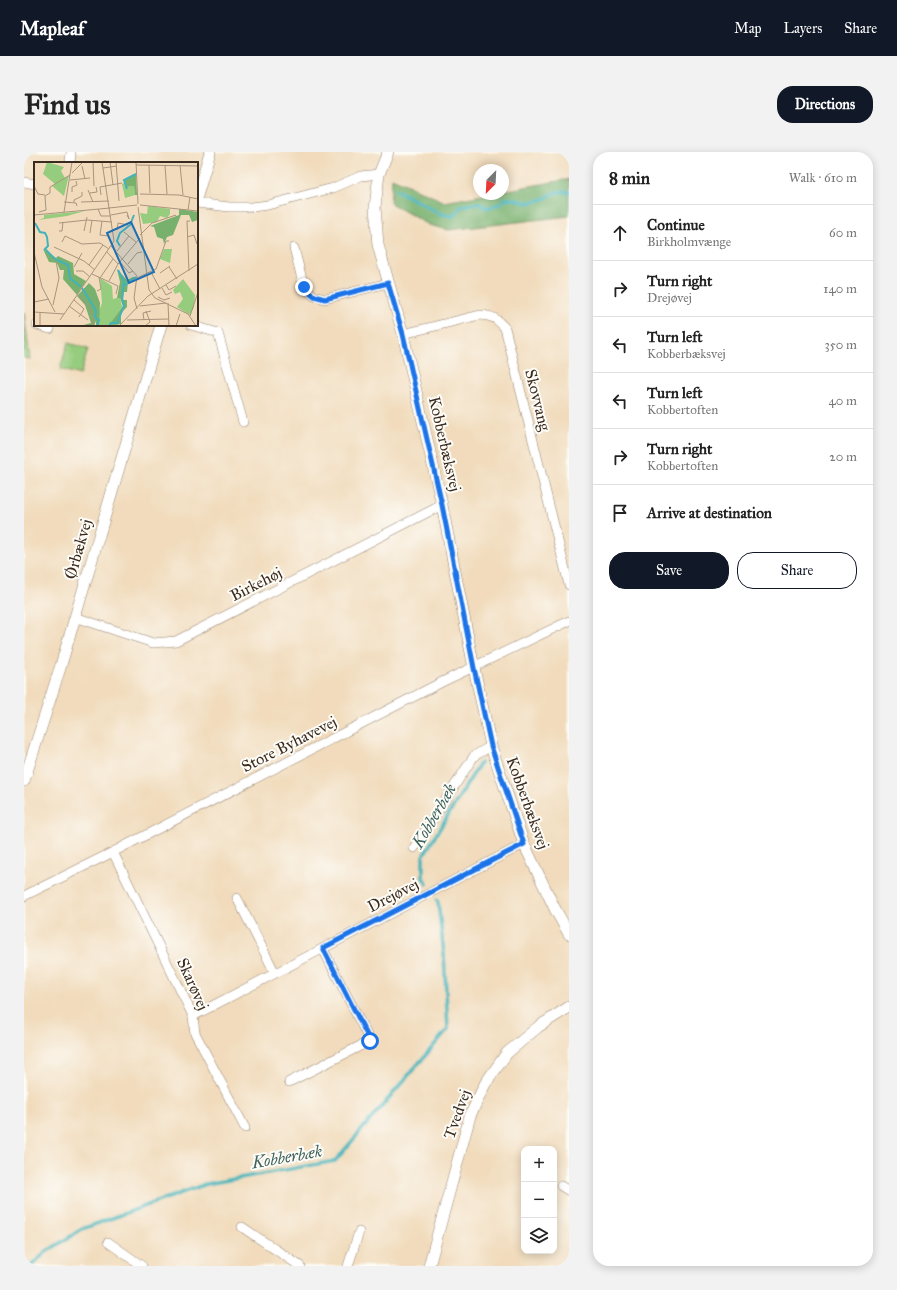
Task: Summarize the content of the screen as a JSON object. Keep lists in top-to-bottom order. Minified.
{"streets":{"street":["Skovvang","Kobberbæksvej","Ørbækvej","Birkehøj","Store Byhavevej","Drejøvej","Skarøvej","Tvedvej"]},"crossings":[["Skovvang","Kobberbæksvej"],["Kobberbæksvej","Birkehøj"],["Kobberbæksvej","Store Byhavevej"],["Kobberbæksvej","Drejøvej"],["Ørbækvej","Birkehøj"],["Store Byhavevej","Skarøvej"],["Drejøvej","Skarøvej"]],"water":["Kobberbæk"],"north":"bottom left","page":{"header":"Mapleaf","nav":["Map","Layers","Share"],"buttons":["Directions",["Save","Share"]],"title":"Find us","heading":["8 min","Walk · 610 m"],"list":[["Continue","Birkholmvænge","60 m"],["Turn right","Drejøvej","140 m"],["Turn left","Kobberbæksvej","350 m"],["Turn left","Kobbertoften","40 m"],["Turn right","Kobbertoften","20 m"],"Arrive at destination"],"map_buttons":["+","−"]}}
